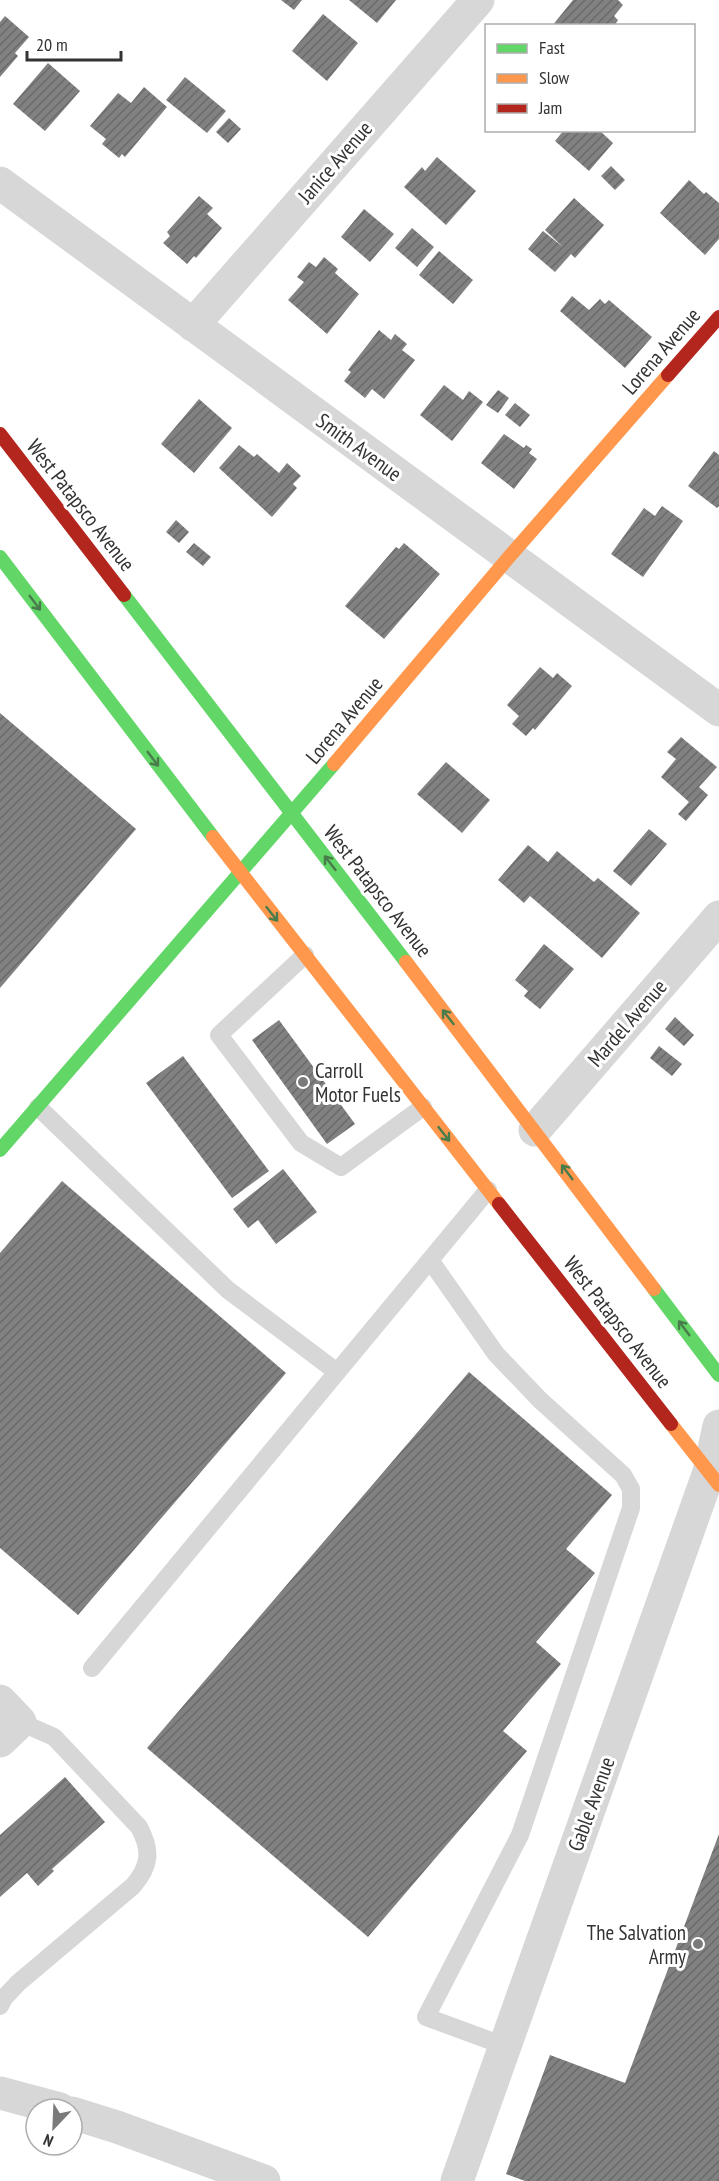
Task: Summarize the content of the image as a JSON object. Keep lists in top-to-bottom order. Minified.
{"streets":{"main road":["Lorena Avenue","West Patapsco Avenue"],"street":["Janice Avenue","Smith Avenue","Mardel Avenue","Gable Avenue"]},"crossings":[["Janice Avenue","Smith Avenue"],["Lorena Avenue","Smith Avenue"],["Lorena Avenue","West Patapsco Avenue"],["West Patapsco Avenue","Mardel Avenue"],["West Patapsco Avenue","Gable Avenue"]],"places":["Carroll Motor Fuels","The Salvation Army"],"legend":["Fast","Slow","Jam"],"scale_bar":"20 m","north":"bottom left"}
